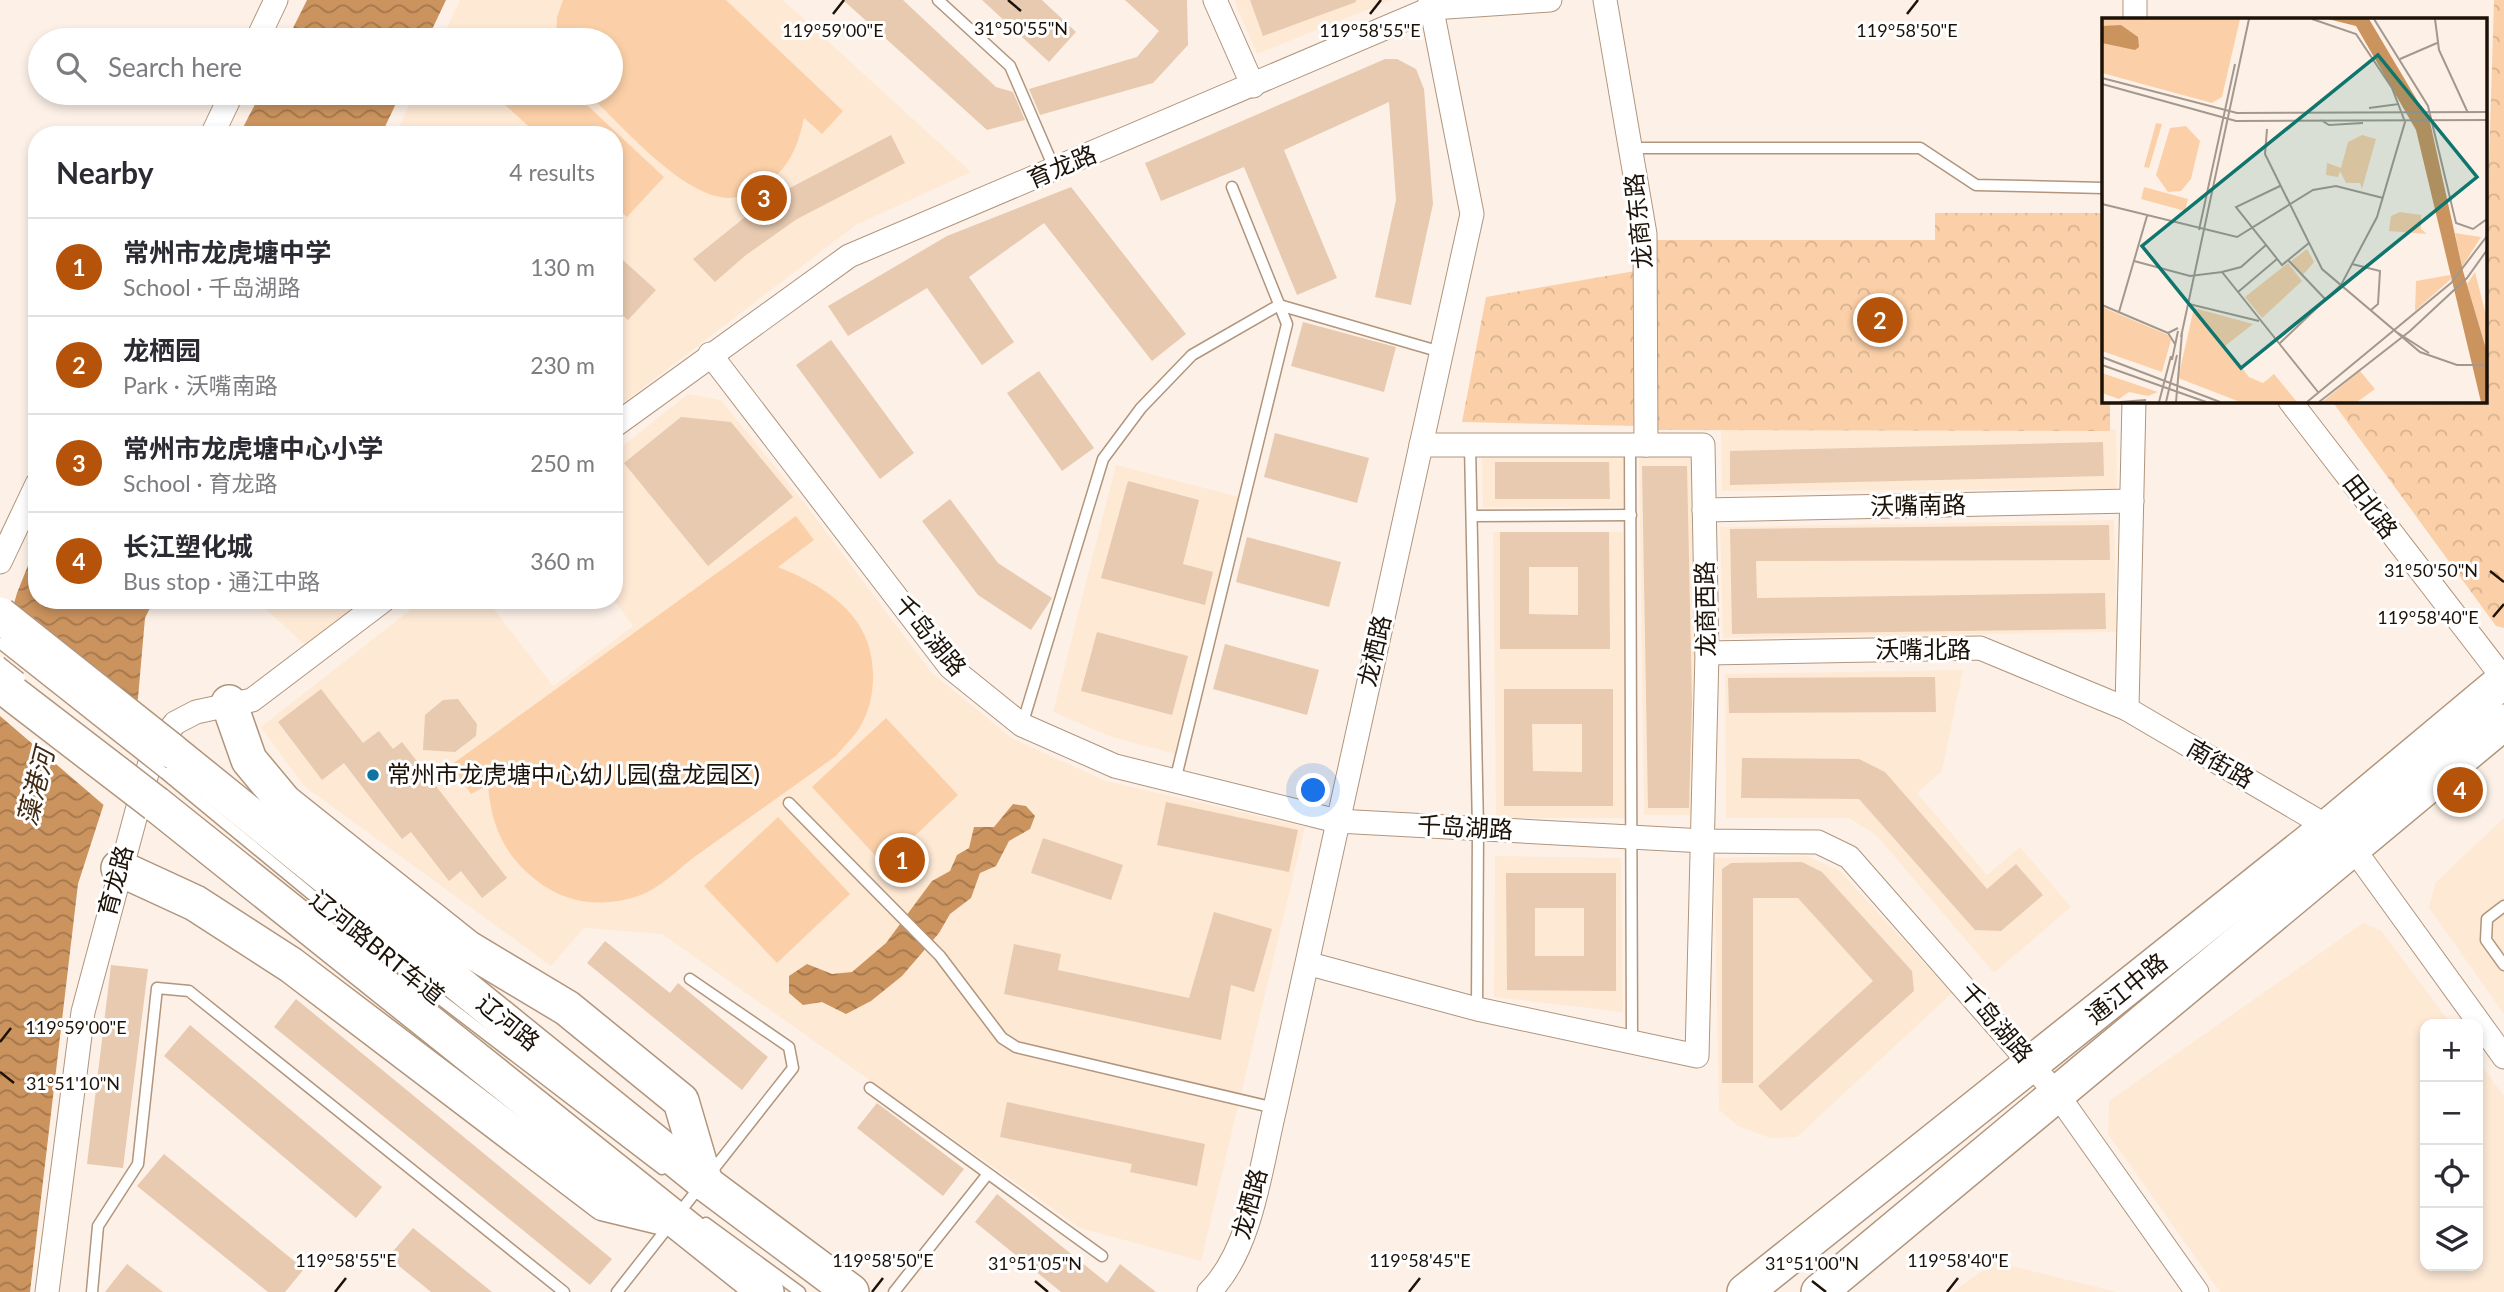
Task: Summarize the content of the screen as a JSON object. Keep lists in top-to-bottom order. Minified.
{"streets":{"main road":["通江中路","辽河路"],"street":["育龙路","龙商东路","沃嘴南路","田北路","龙商西路","千岛湖路","沃嘴北路","龙栖路","南街路"],"lane":["辽河路BRT车道"]},"crossings":[["育龙路","千岛湖路"],["育龙路","龙栖路"],["龙商东路","龙商西路"],["沃嘴南路","龙商西路"],["田北路","通江中路"],["龙商西路","千岛湖路"],["龙商西路","沃嘴北路"],["龙商西路","龙栖路"],["千岛湖路","龙栖路"],["千岛湖路","通江中路"],["沃嘴北路","南街路"],["南街路","通江中路"],["辽河路BRT车道","辽河路"]],"water":["藻港河"],"places":["常州市龙虎塘中心幼儿园(盘龙园区)"],"page":{"search":"Search here","heading":["Nearby","4 results"],"pins":["3","2","4","1"],"list":[{"mark":"1","name":"常州市龙虎塘中学","note":"School · 千岛湖路","value":"130 m"},{"mark":"2","name":"龙栖园","note":"Park · 沃嘴南路","value":"230 m"},{"mark":"3","name":"常州市龙虎塘中心小学","note":"School · 育龙路","value":"250 m"},{"mark":"4","name":"长江塑化城","note":"Bus stop · 通江中路","value":"360 m"}],"map_buttons":["+","−"]},"coordinates":["31°50'55\"N","119°59'00\"E","119°58'55\"E","119°58'50\"E","31°50'50\"N","119°58'40\"E","31°51'10\"N","119°58'45\"E","31°51'05\"N","31°51'00\"N"]}
